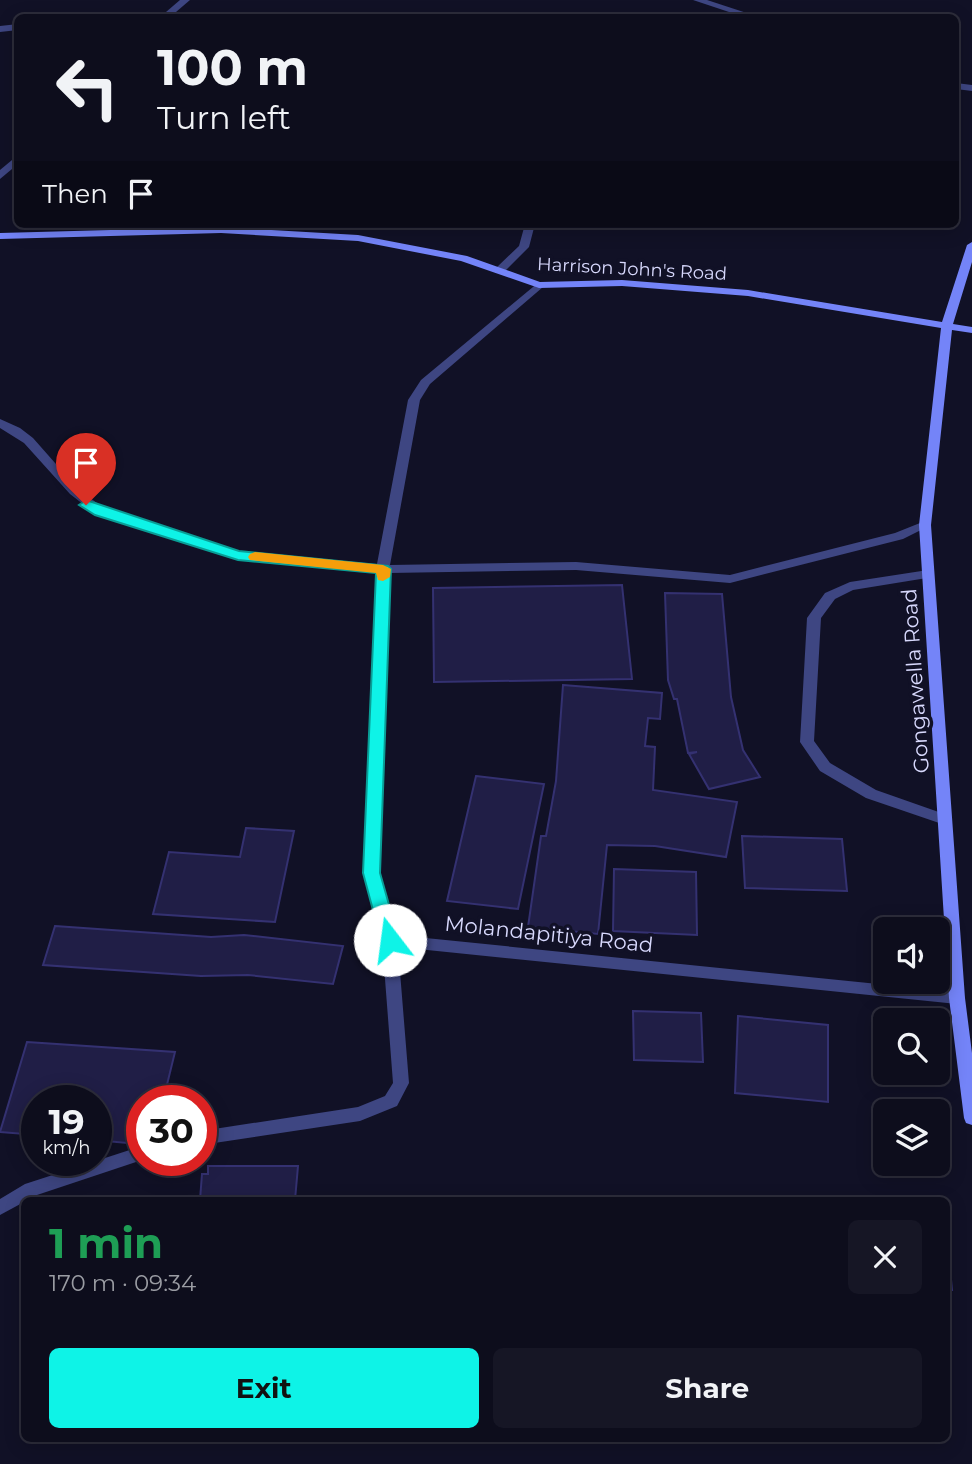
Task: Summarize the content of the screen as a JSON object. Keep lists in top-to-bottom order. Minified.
{"streets":{"street":["Harrison John's Road","Gongawella Road","Molandapitiya Road"]},"crossings":[["Harrison John's Road","Gongawella Road"],["Gongawella Road","Molandapitiya Road"]],"page":{"turn":["100 m","Turn left"],"then":"Then","speed":"19 km/h","limit":"30","heading":["1 min","170 m · 09:34"],"buttons":["Exit","Share"]}}
